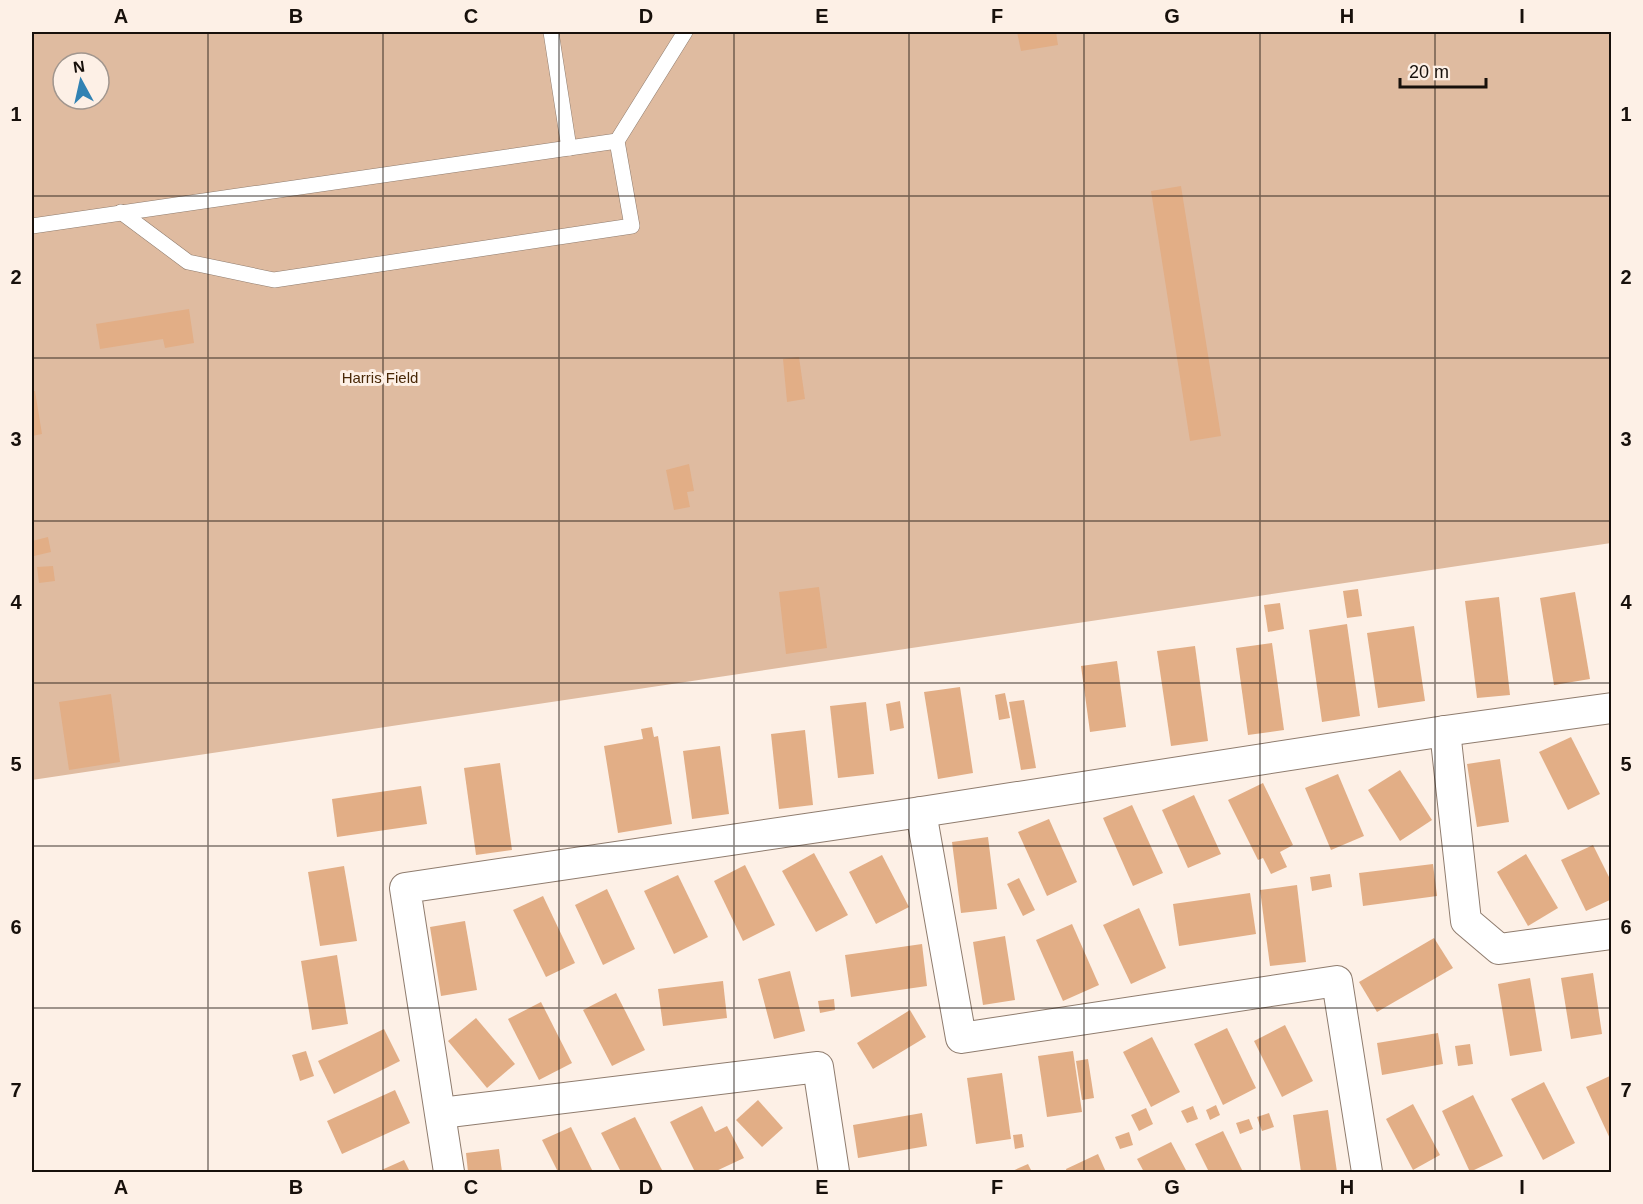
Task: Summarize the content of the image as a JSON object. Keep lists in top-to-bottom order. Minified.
{"parks":["Harris Field"],"scale_bar":"20 m","north":"top","grid":{"columns":["A","B","C","D","E","F","G","H","I"],"rows":["1","2","3","4","5","6","7"]}}
